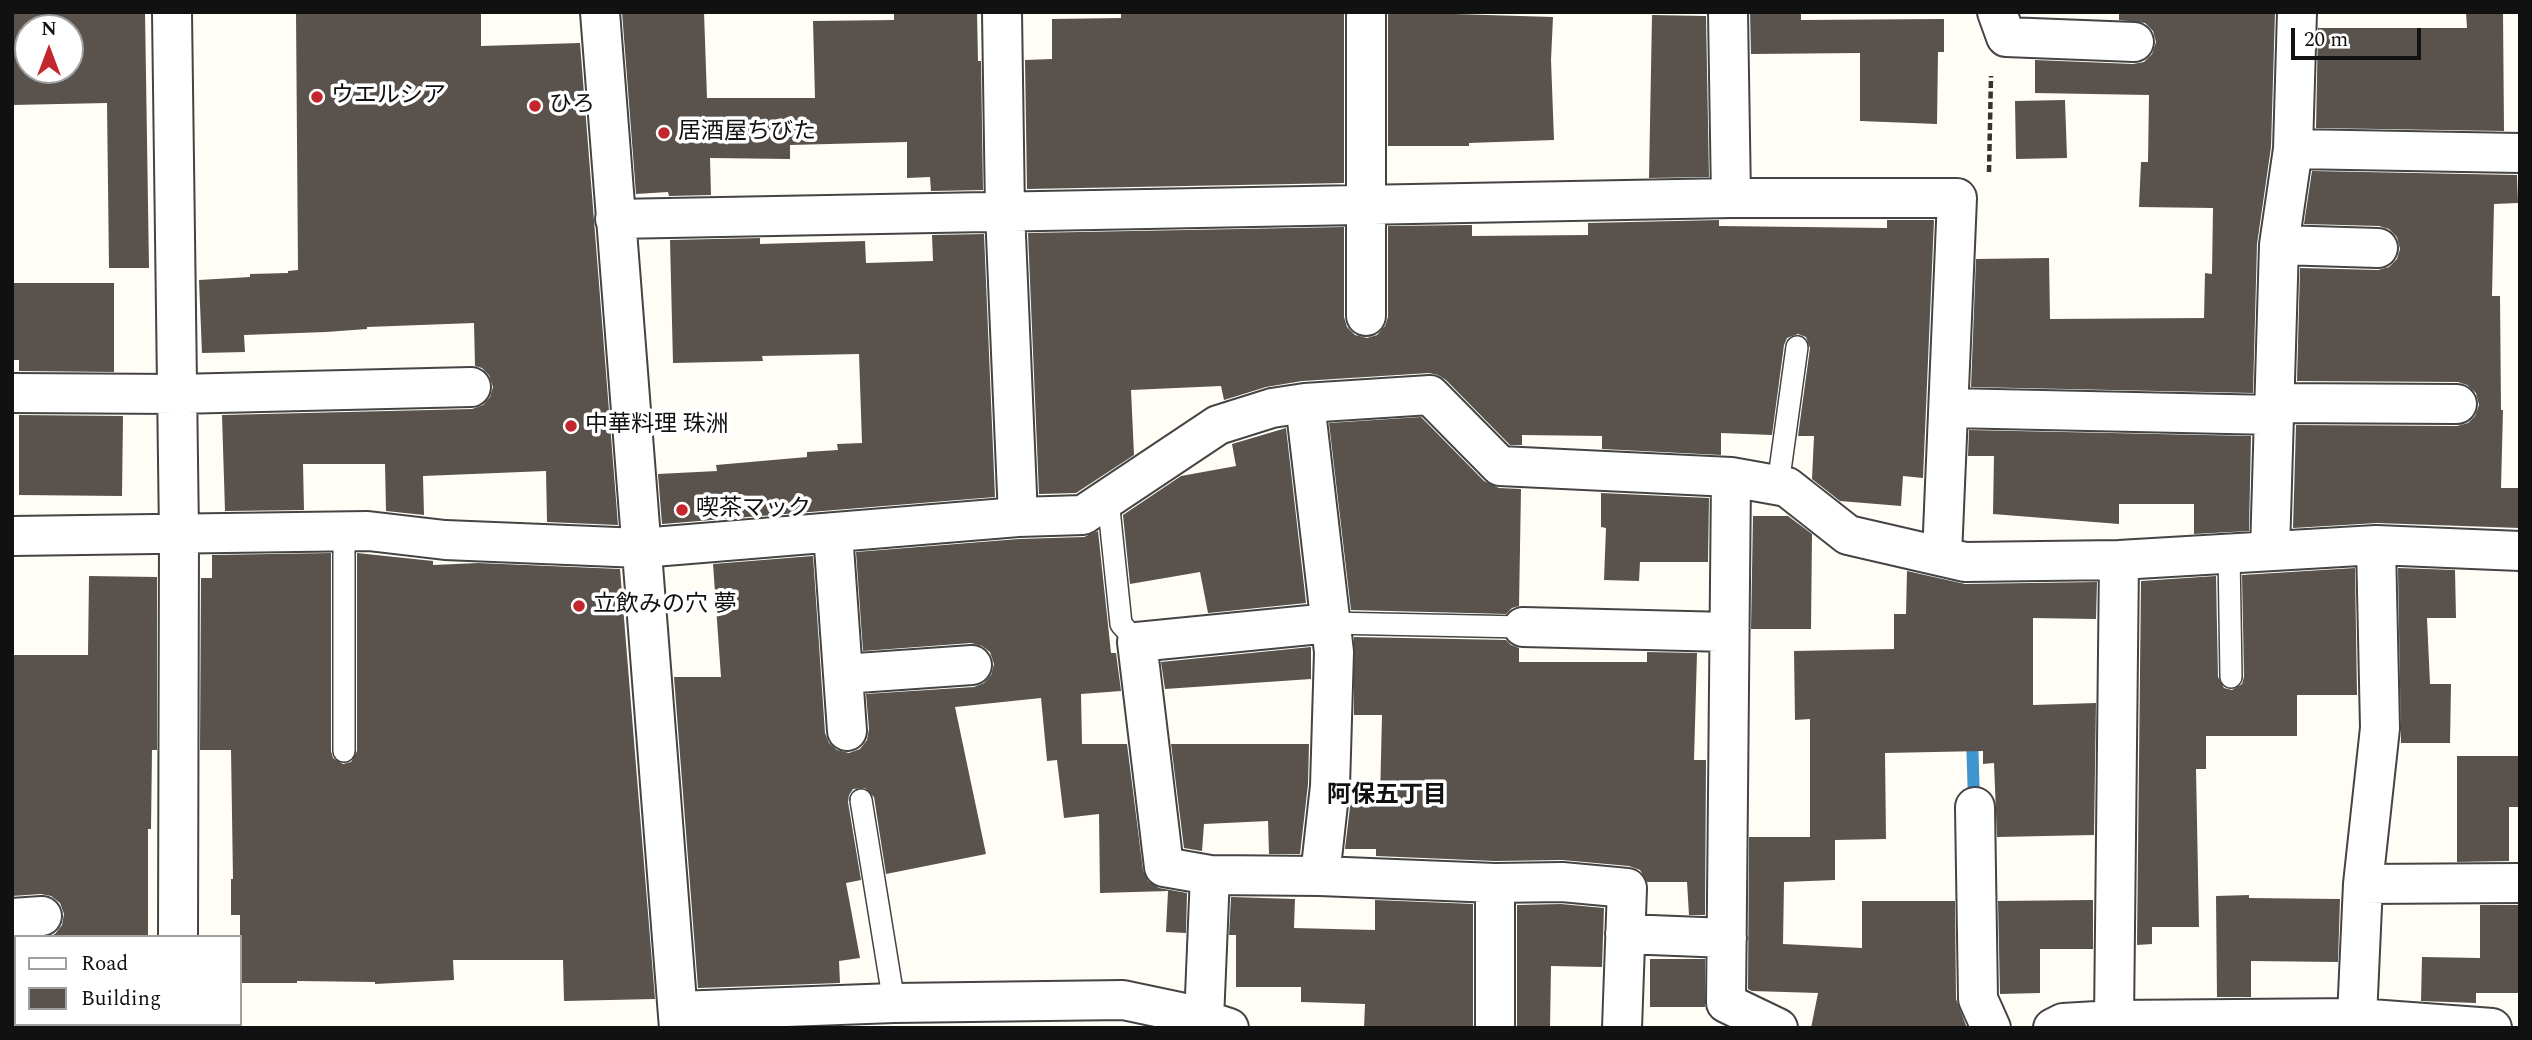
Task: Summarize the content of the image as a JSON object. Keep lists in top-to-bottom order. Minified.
{"districts":["阿保五丁目"],"places":["ウエルシア","ひろ","居酒屋ちびた","中華料理 珠洲","喫茶マック","立飲みの穴 夢"],"legend":["Road","Building"],"scale_bar":"20 m","north":"top"}
